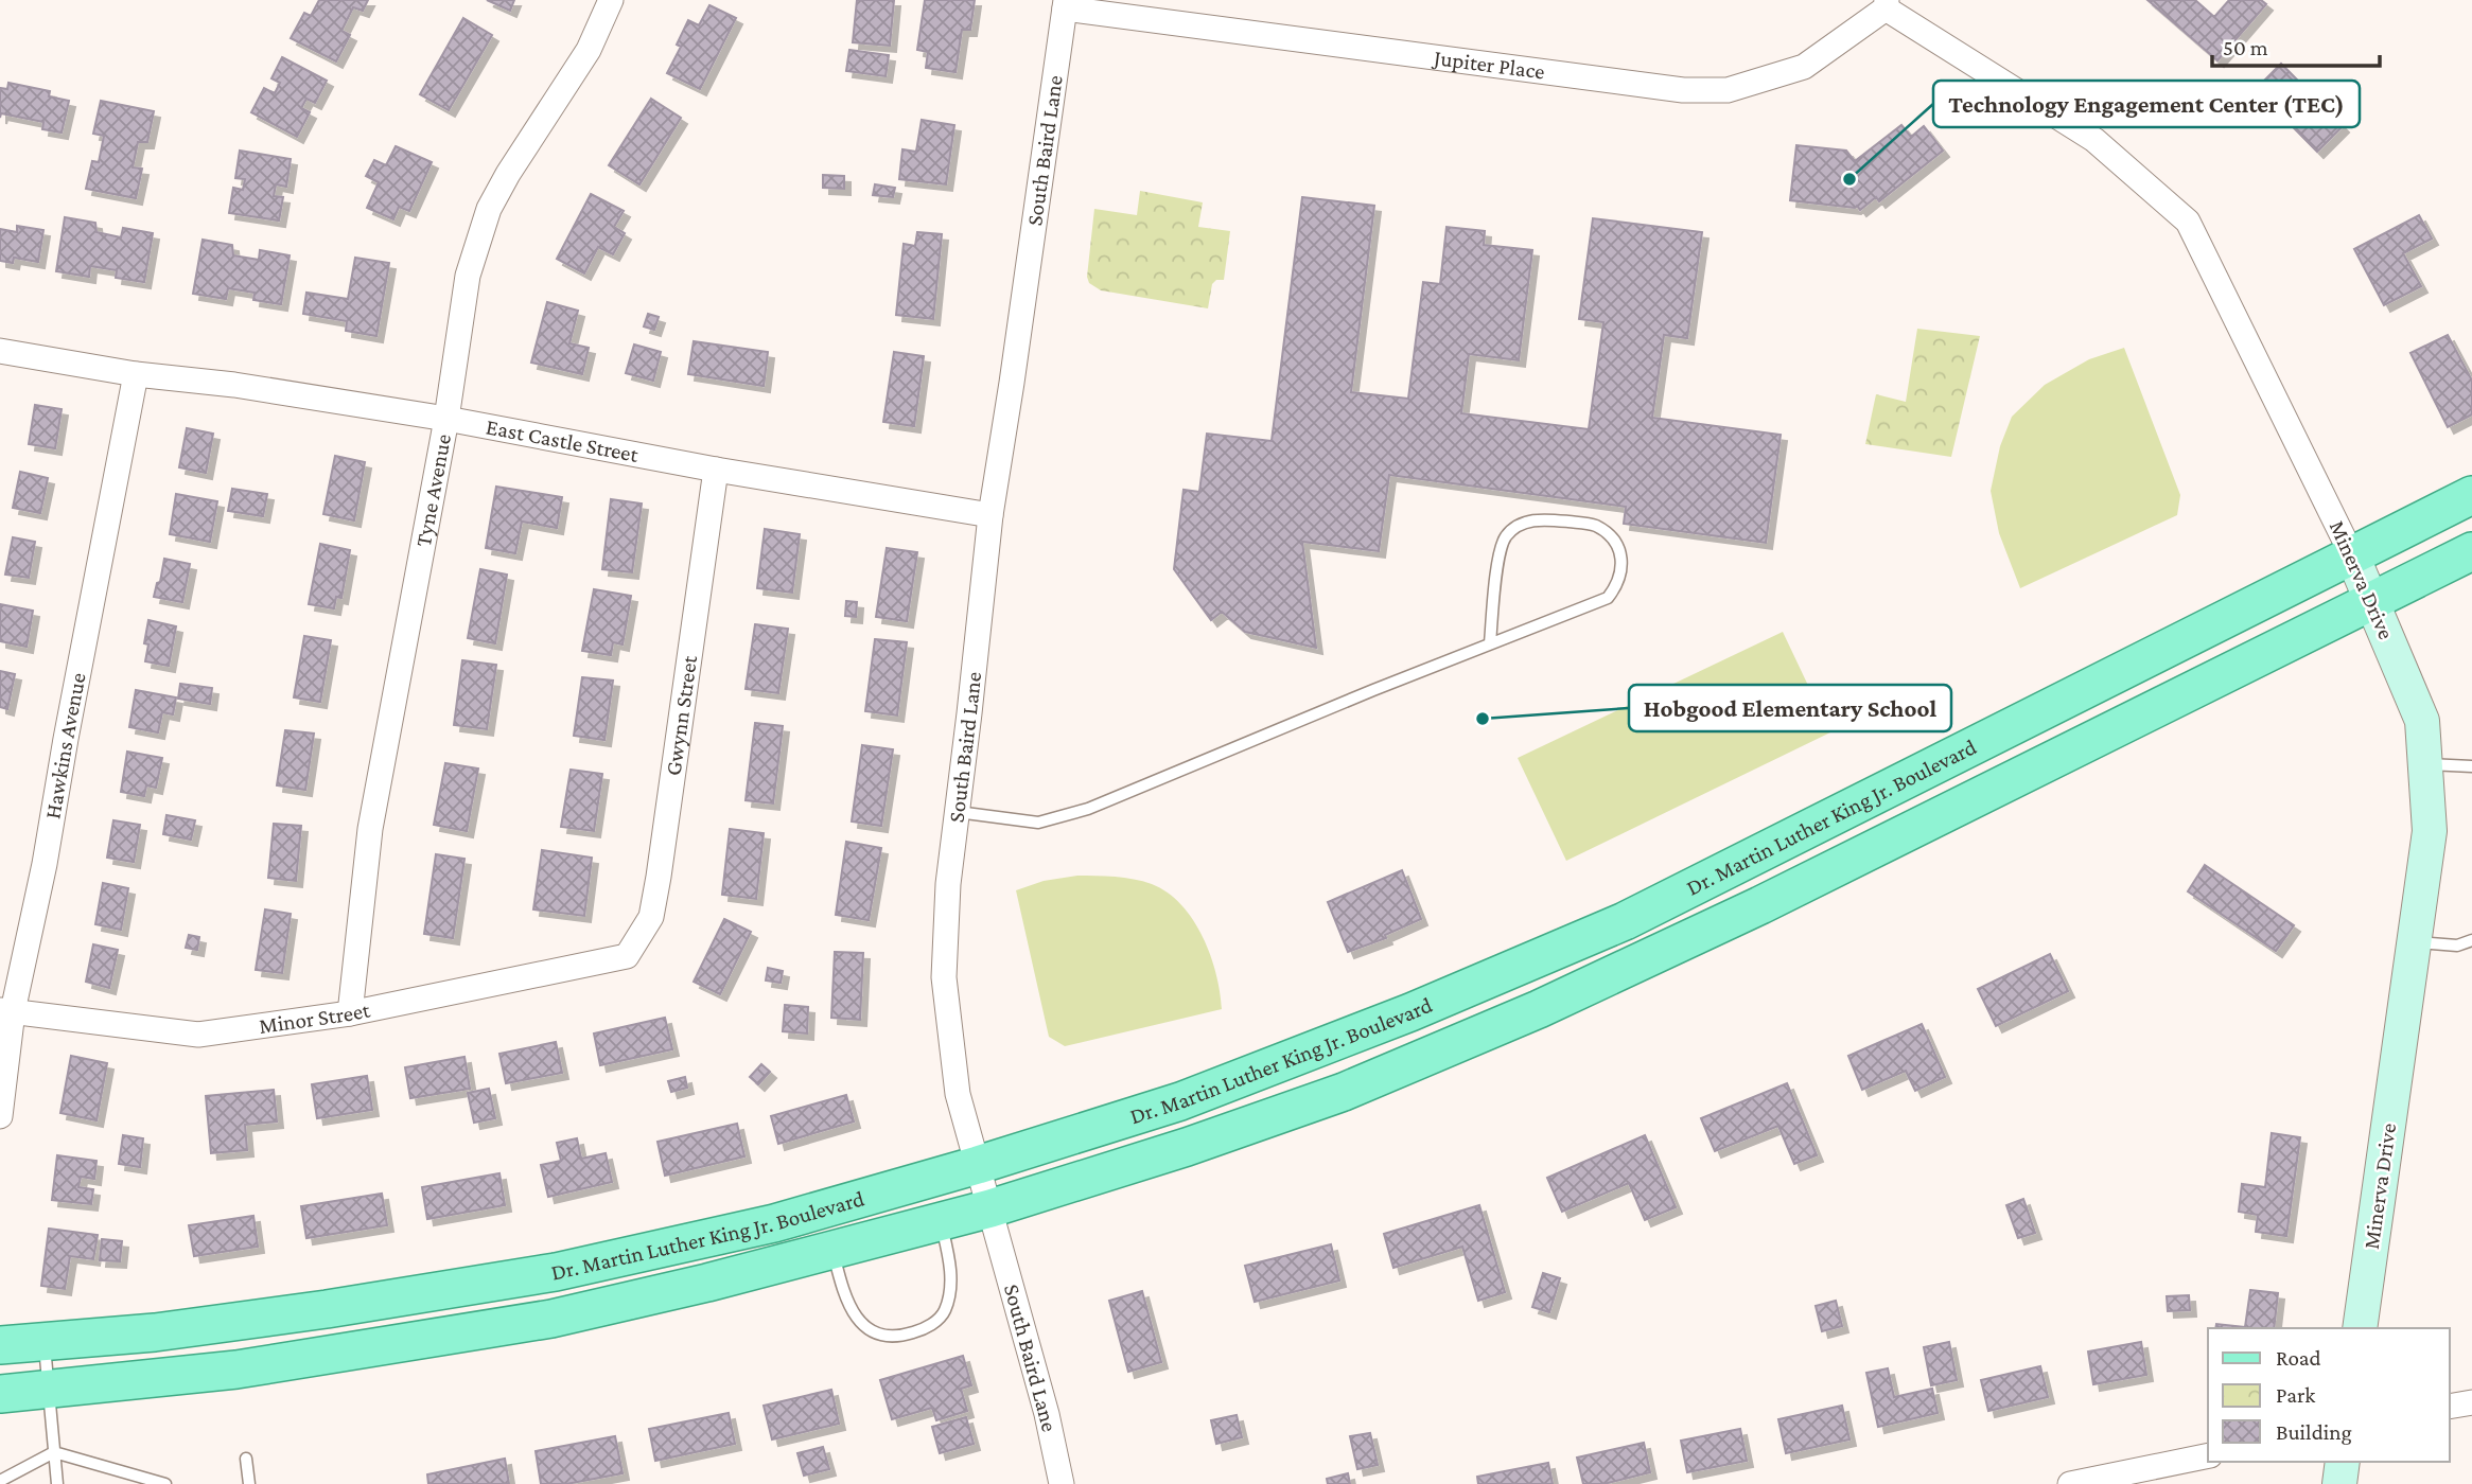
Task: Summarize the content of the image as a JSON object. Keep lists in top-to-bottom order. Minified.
{"streets":{"main road":["Dr. Martin Luther King Jr. Boulevard"],"street":["Jupiter Place","South Baird Lane","East Castle Street","Tyne Avenue","Minerva Drive","Gwynn Street","Hawkins Avenue","Minor Street"]},"crossings":[["Jupiter Place","South Baird Lane"],["Jupiter Place","Minerva Drive"],["South Baird Lane","East Castle Street"],["South Baird Lane","Dr. Martin Luther King Jr. Boulevard"],["East Castle Street","Tyne Avenue"],["East Castle Street","Gwynn Street"],["East Castle Street","Hawkins Avenue"],["Tyne Avenue","Minor Street"],["Minerva Drive","Dr. Martin Luther King Jr. Boulevard"],["Gwynn Street","Minor Street"],["Hawkins Avenue","Minor Street"]],"places":["Technology Engagement Center (TEC)","Hobgood Elementary School"],"legend":["Road","Park","Building"],"scale_bar":"50 m"}
